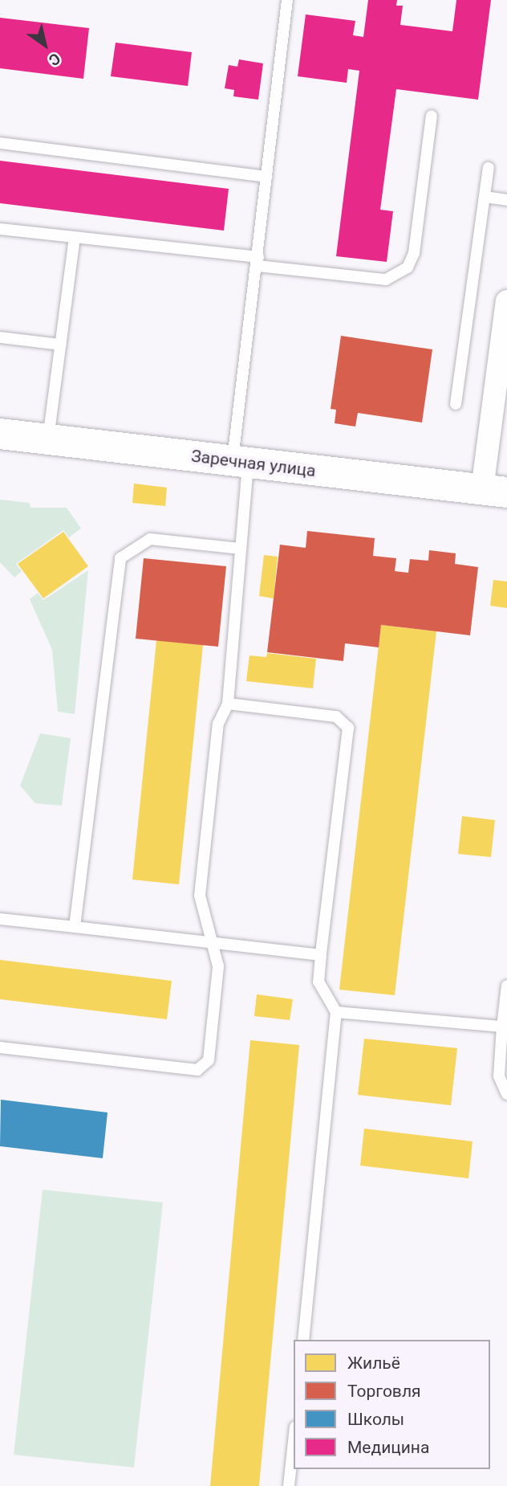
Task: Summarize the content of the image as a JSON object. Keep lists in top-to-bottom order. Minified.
{"streets":{"main road":["Заречная улица"]},"legend":["Жильё","Торговля","Школы","Медицина"],"north":"bottom right"}
